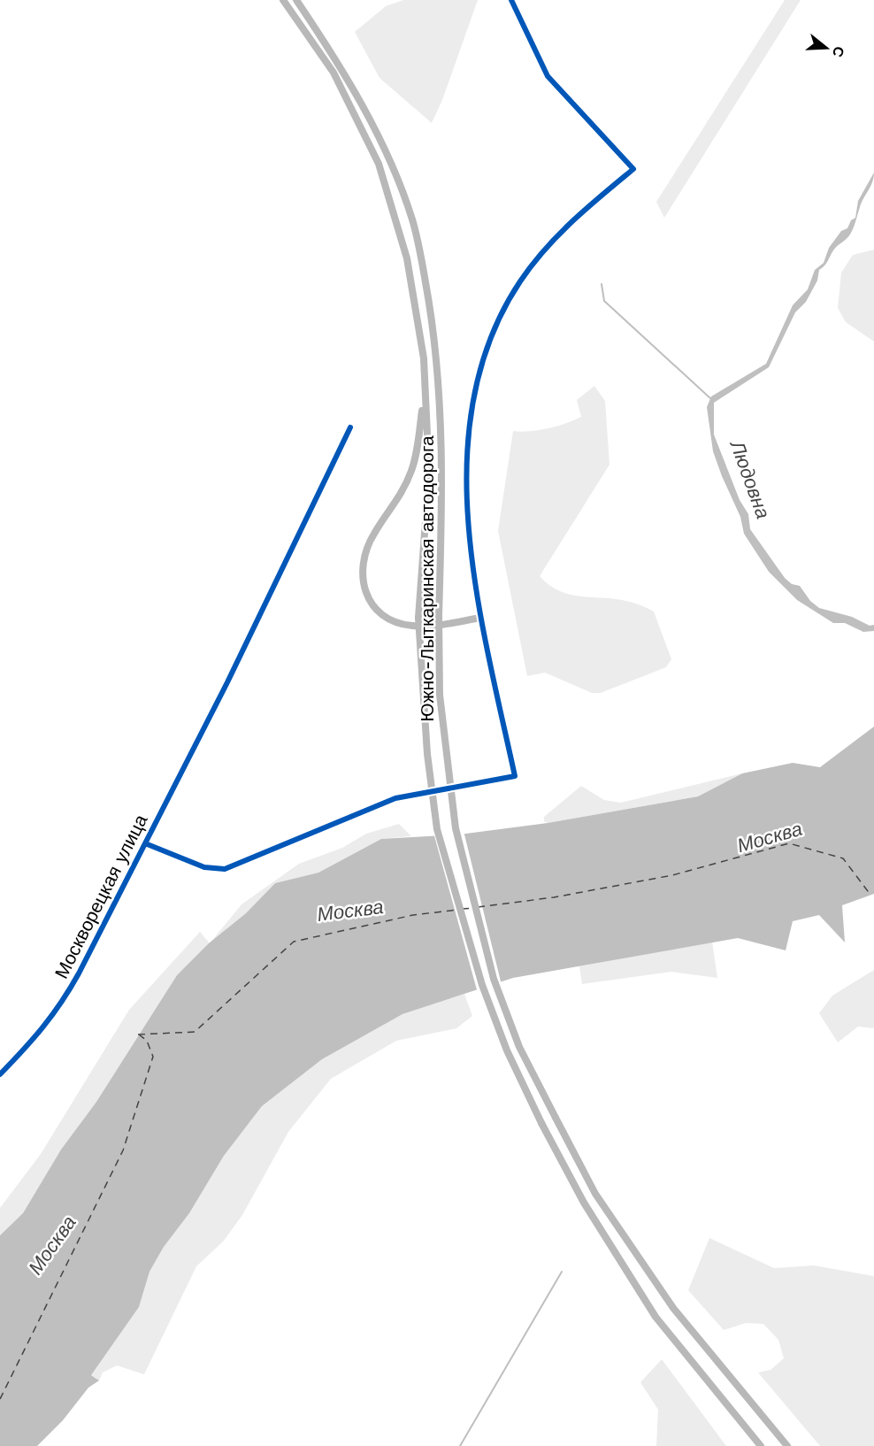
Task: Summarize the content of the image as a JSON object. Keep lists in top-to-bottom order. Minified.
{"streets":{"main road":["Южно-Лыткаринская автодорога"],"street":["Москворецкая улица"]},"water":["Людовна","Москва"],"north":"right"}
